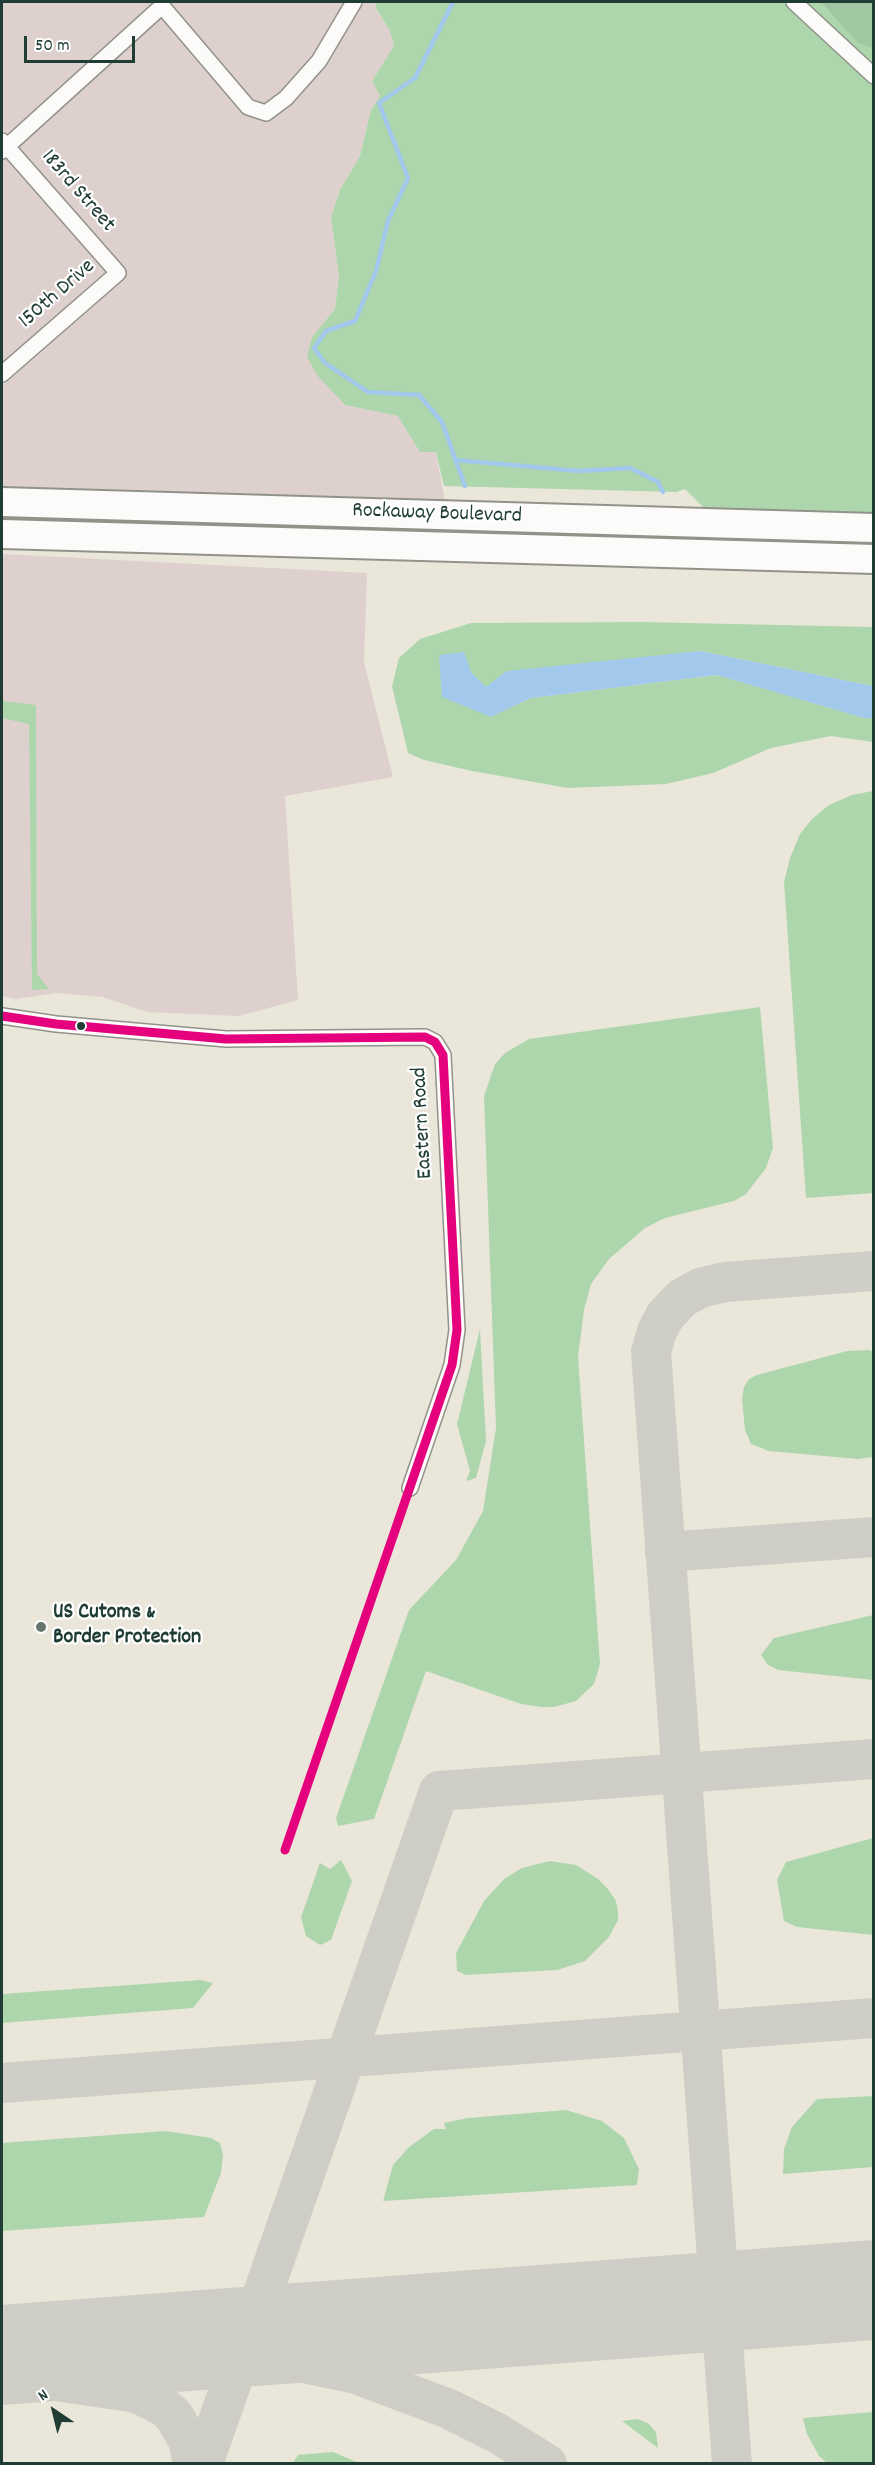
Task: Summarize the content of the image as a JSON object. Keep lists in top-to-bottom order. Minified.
{"streets":{"highway":["Rockaway Boulevard"],"street":["183rd Street","150th Drive","Eastern Road"]},"crossings":[["183rd Street","150th Drive"]],"places":["US Cutoms & Border Protection"],"scale_bar":"50 m","north":"top left"}
